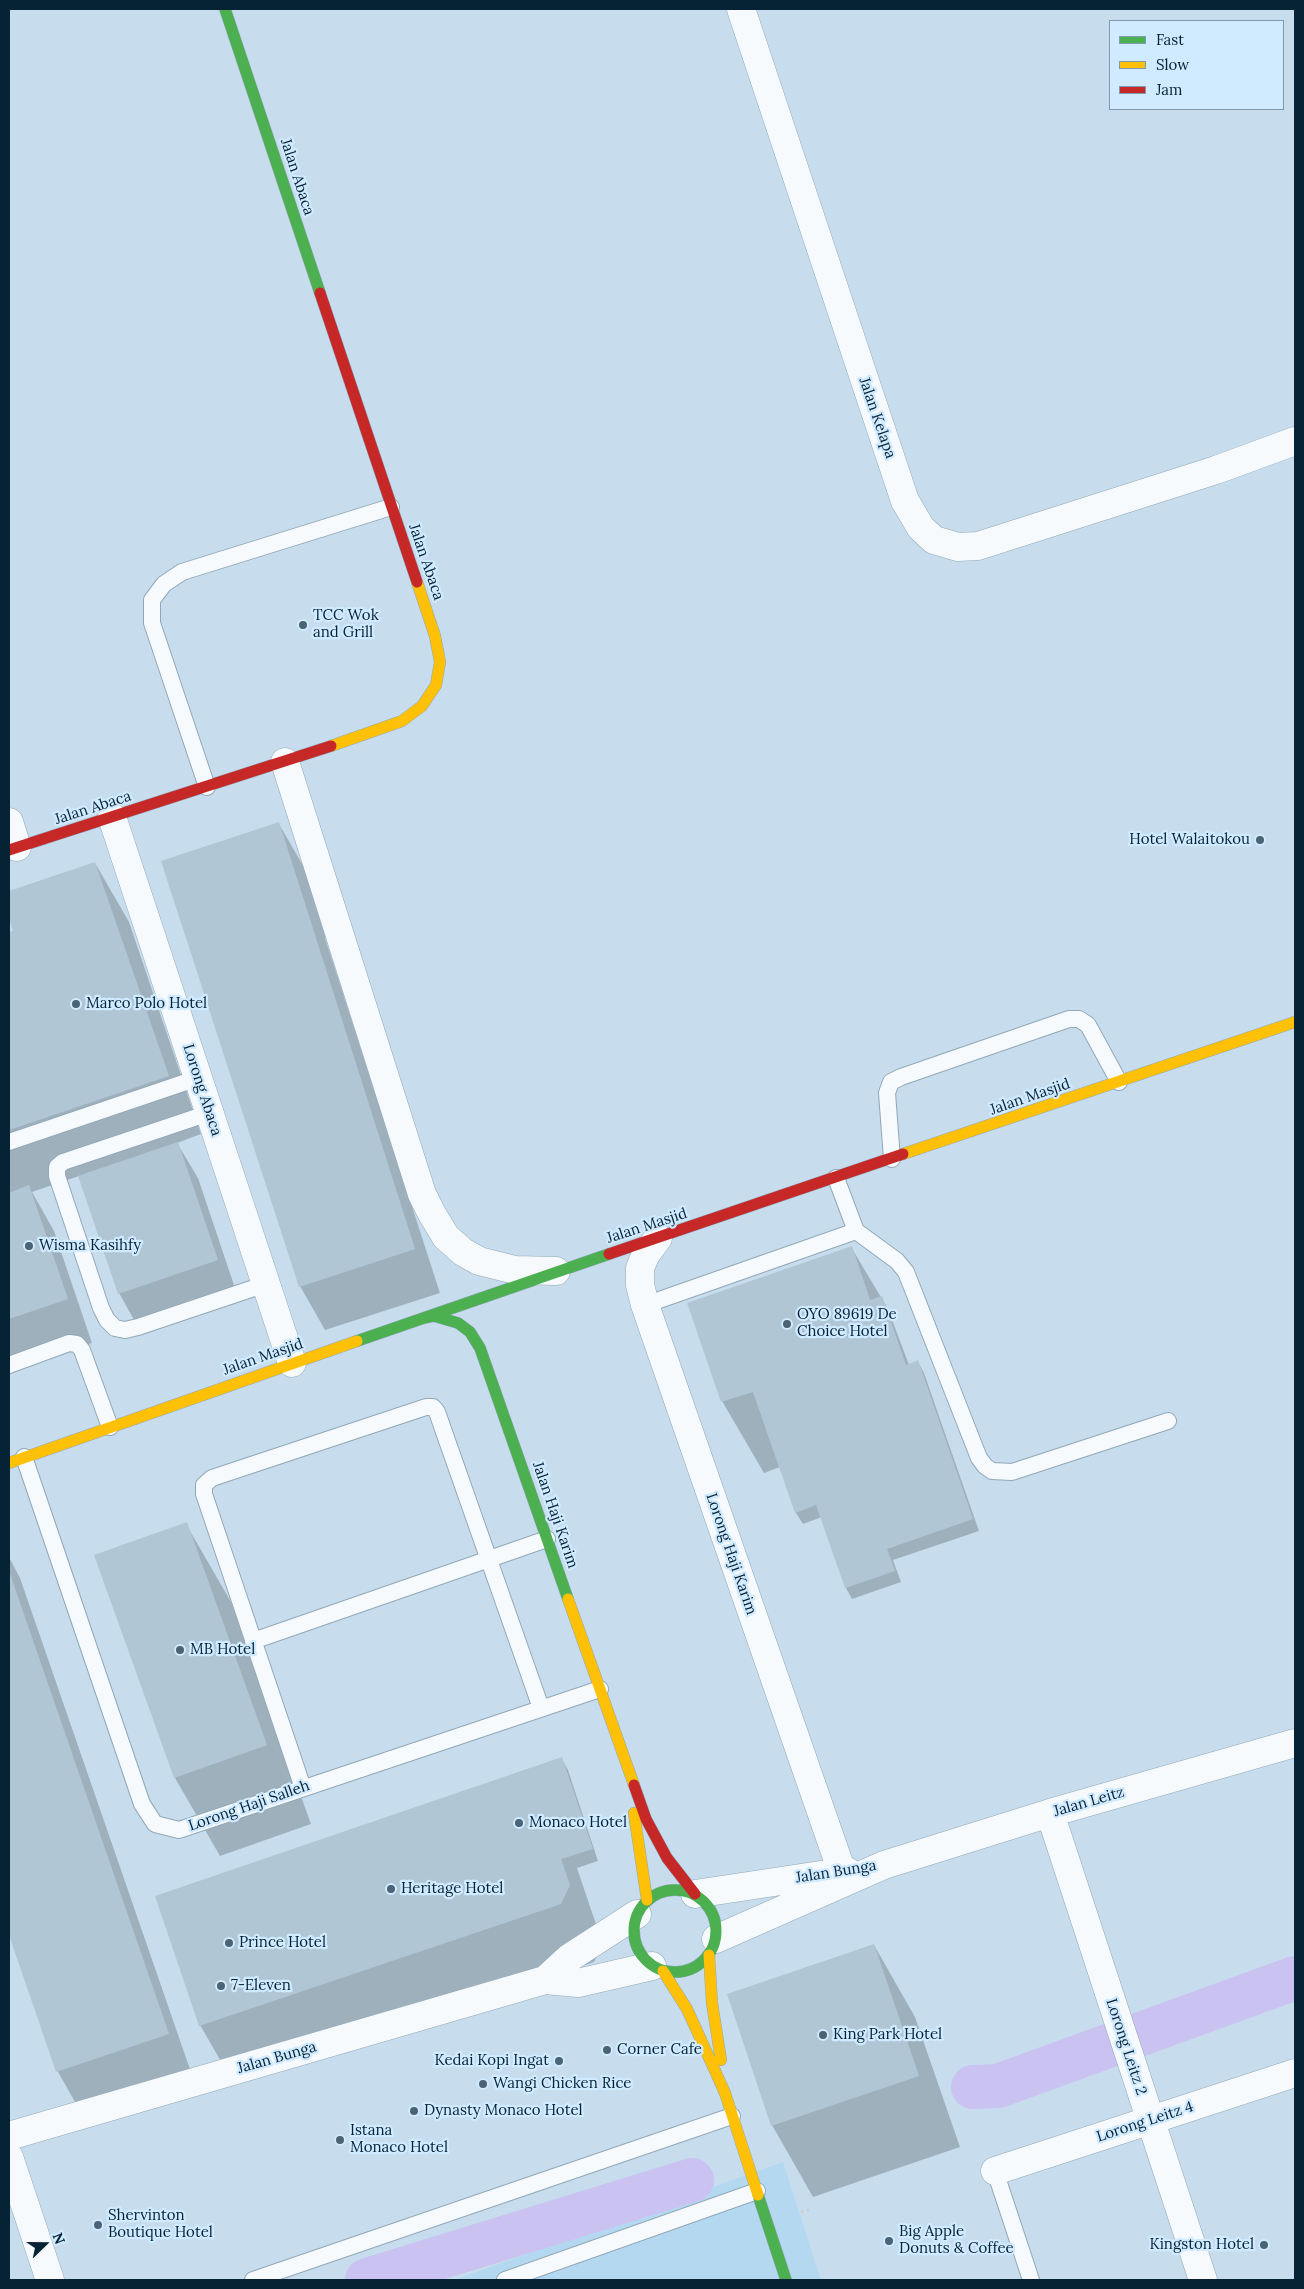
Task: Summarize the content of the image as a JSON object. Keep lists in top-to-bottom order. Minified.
{"streets":{"street":["Jalan Abaca","Jalan Kelapa","Lorong Abaca","Jalan Masjid","Jalan Haji Karim","Lorong Haji Karim","Jalan Leitz","Jalan Bunga","Lorong Leitz 2","Lorong Leitz 4"],"lane":["Lorong Haji Salleh"]},"crossings":[["Jalan Abaca","Lorong Abaca"],["Lorong Abaca","Jalan Masjid"],["Jalan Masjid","Jalan Haji Karim"],["Jalan Masjid","Lorong Haji Karim"],["Jalan Masjid","Lorong Haji Salleh"],["Jalan Haji Karim","Lorong Haji Salleh"],["Lorong Haji Karim","Jalan Bunga"],["Jalan Leitz","Jalan Bunga"],["Jalan Leitz","Lorong Leitz 2"],["Lorong Leitz 2","Lorong Leitz 4"]],"places":["TCC Wok and Grill","Hotel Walaitokou","Marco Polo Hotel","Wisma Kasihfy","OYO 89619 De Choice Hotel","MB Hotel","Monaco Hotel","Heritage Hotel","Prince Hotel","7-Eleven","King Park Hotel","Corner Cafe","Kedai Kopi Ingat","Wangi Chicken Rice","Dynasty Monaco Hotel","Istana Monaco Hotel","Shervinton Boutique Hotel","Big Apple Donuts & Coffee","Kingston Hotel"],"legend":["Fast","Slow","Jam"],"north":"right"}
